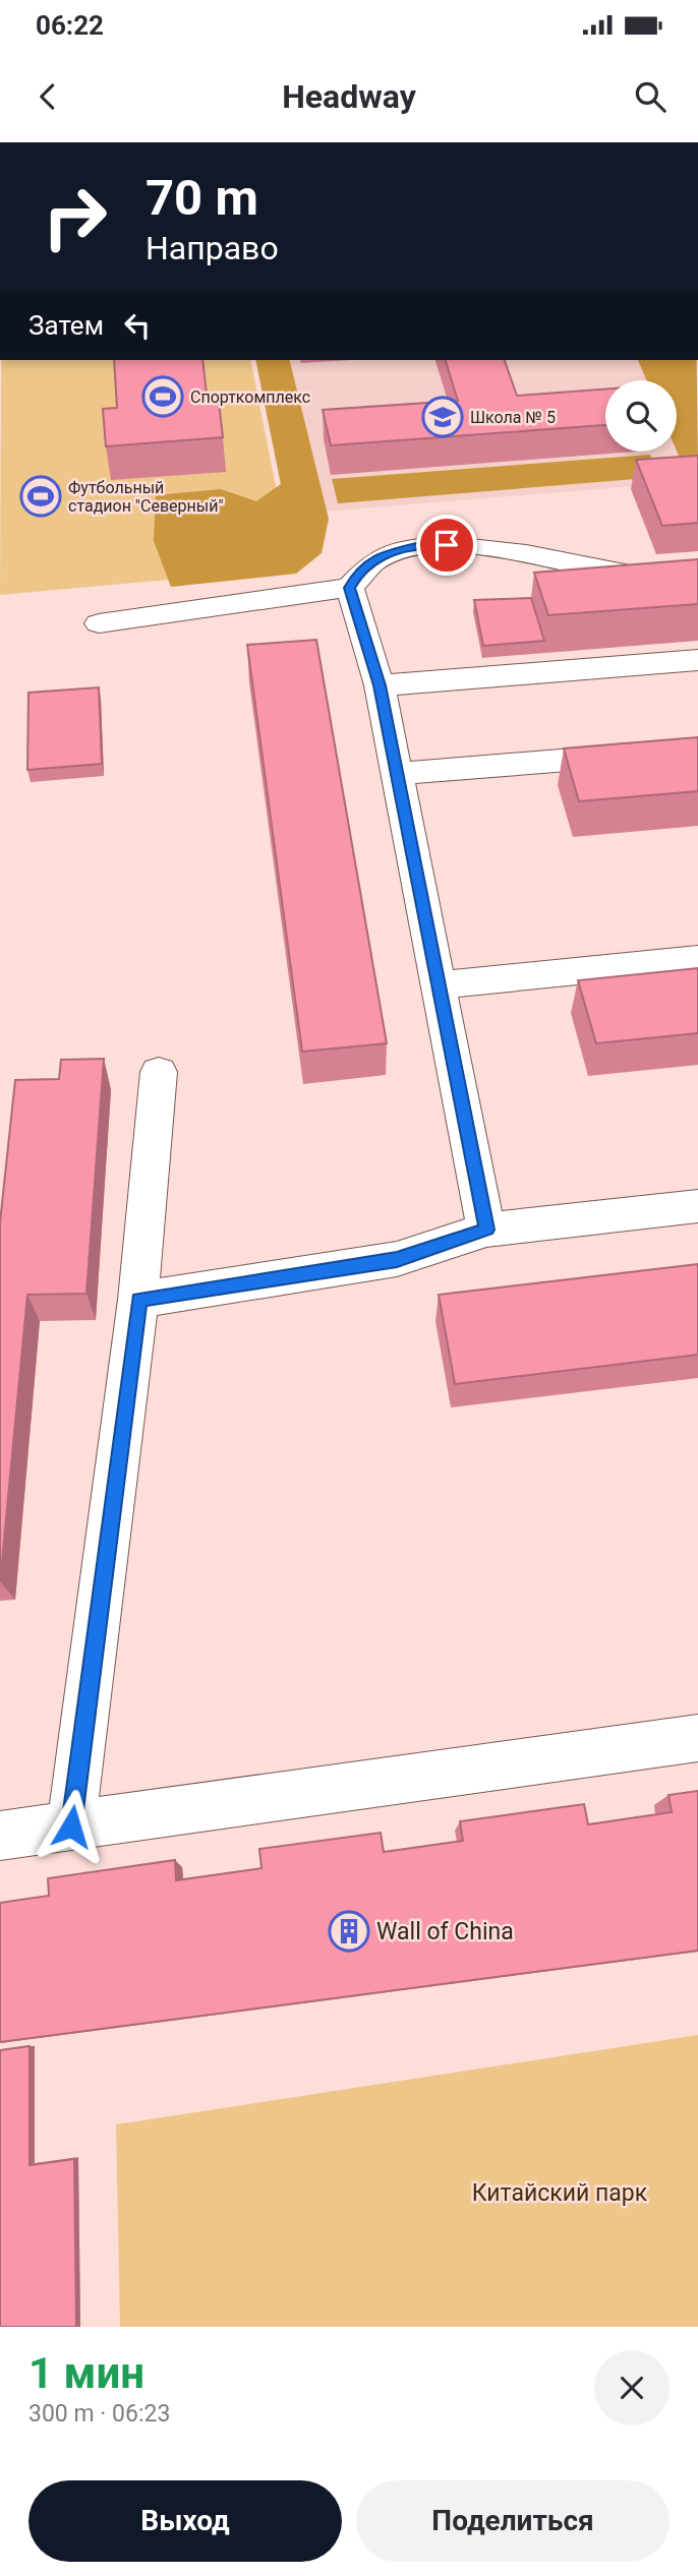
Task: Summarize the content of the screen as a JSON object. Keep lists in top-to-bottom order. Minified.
{"parks":["Китайский парк"],"places":{"sports":["Спорткомплекс","Футбольный стадион \"Северный\""],"school or university":["Школа № 5"],"building":["Wall of China"]},"page":{"status":"06:22","header":"Headway","turn":["70 m","Направо"],"then":"Затем","heading":["1 мин","300 m · 06:23"],"buttons":["Выход","Поделиться"]}}
